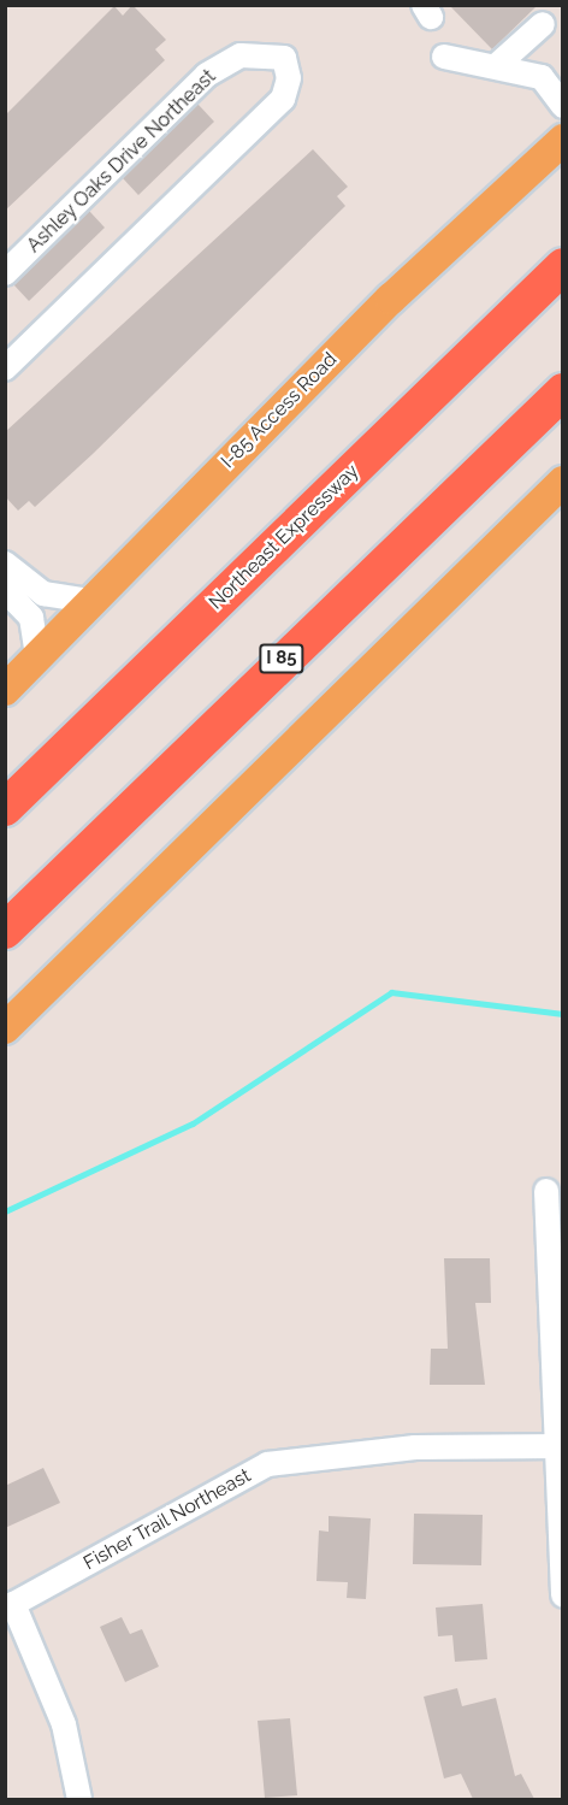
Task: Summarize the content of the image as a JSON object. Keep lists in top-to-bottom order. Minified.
{"streets":{"highway":["Northeast Expressway","I 85"],"main road":["I-85 Access Road"],"street":["Ashley Oaks Drive Northeast","Fisher Trail Northeast"]}}
